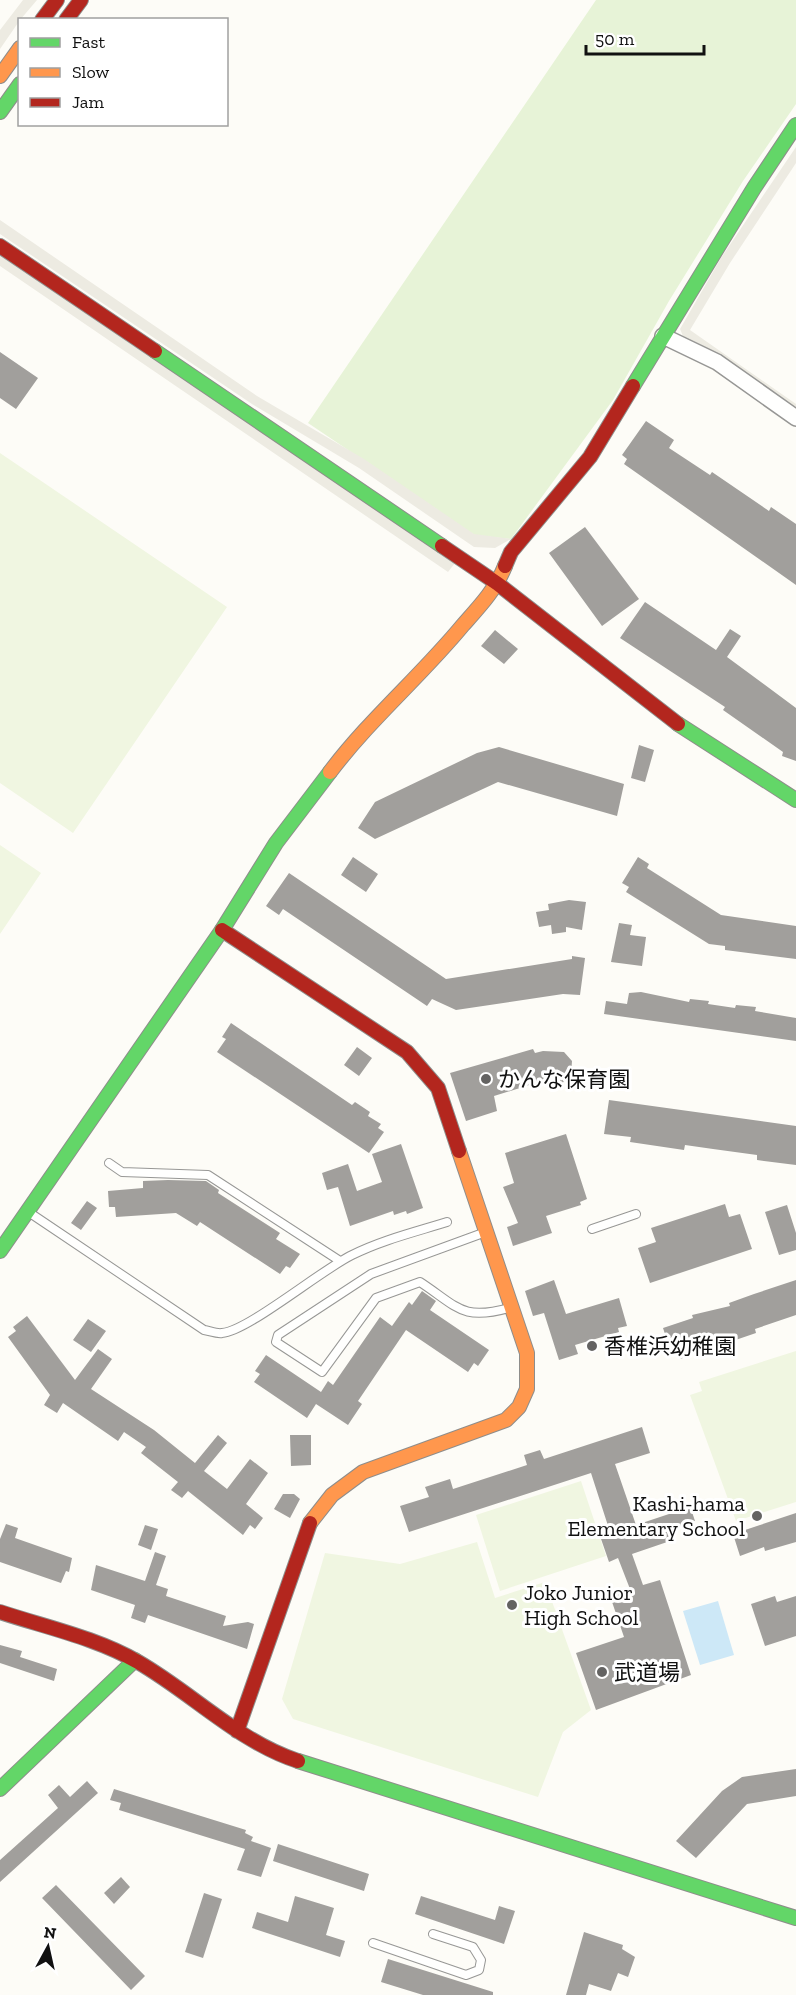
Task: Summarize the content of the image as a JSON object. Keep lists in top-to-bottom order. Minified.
{"places":["かんな保育園","香椎浜幼稚園","Kashi-hama Elementary School","Joko Junior High School","武道場"],"legend":["Fast","Slow","Jam"],"scale_bar":"50 m","north":"top"}
